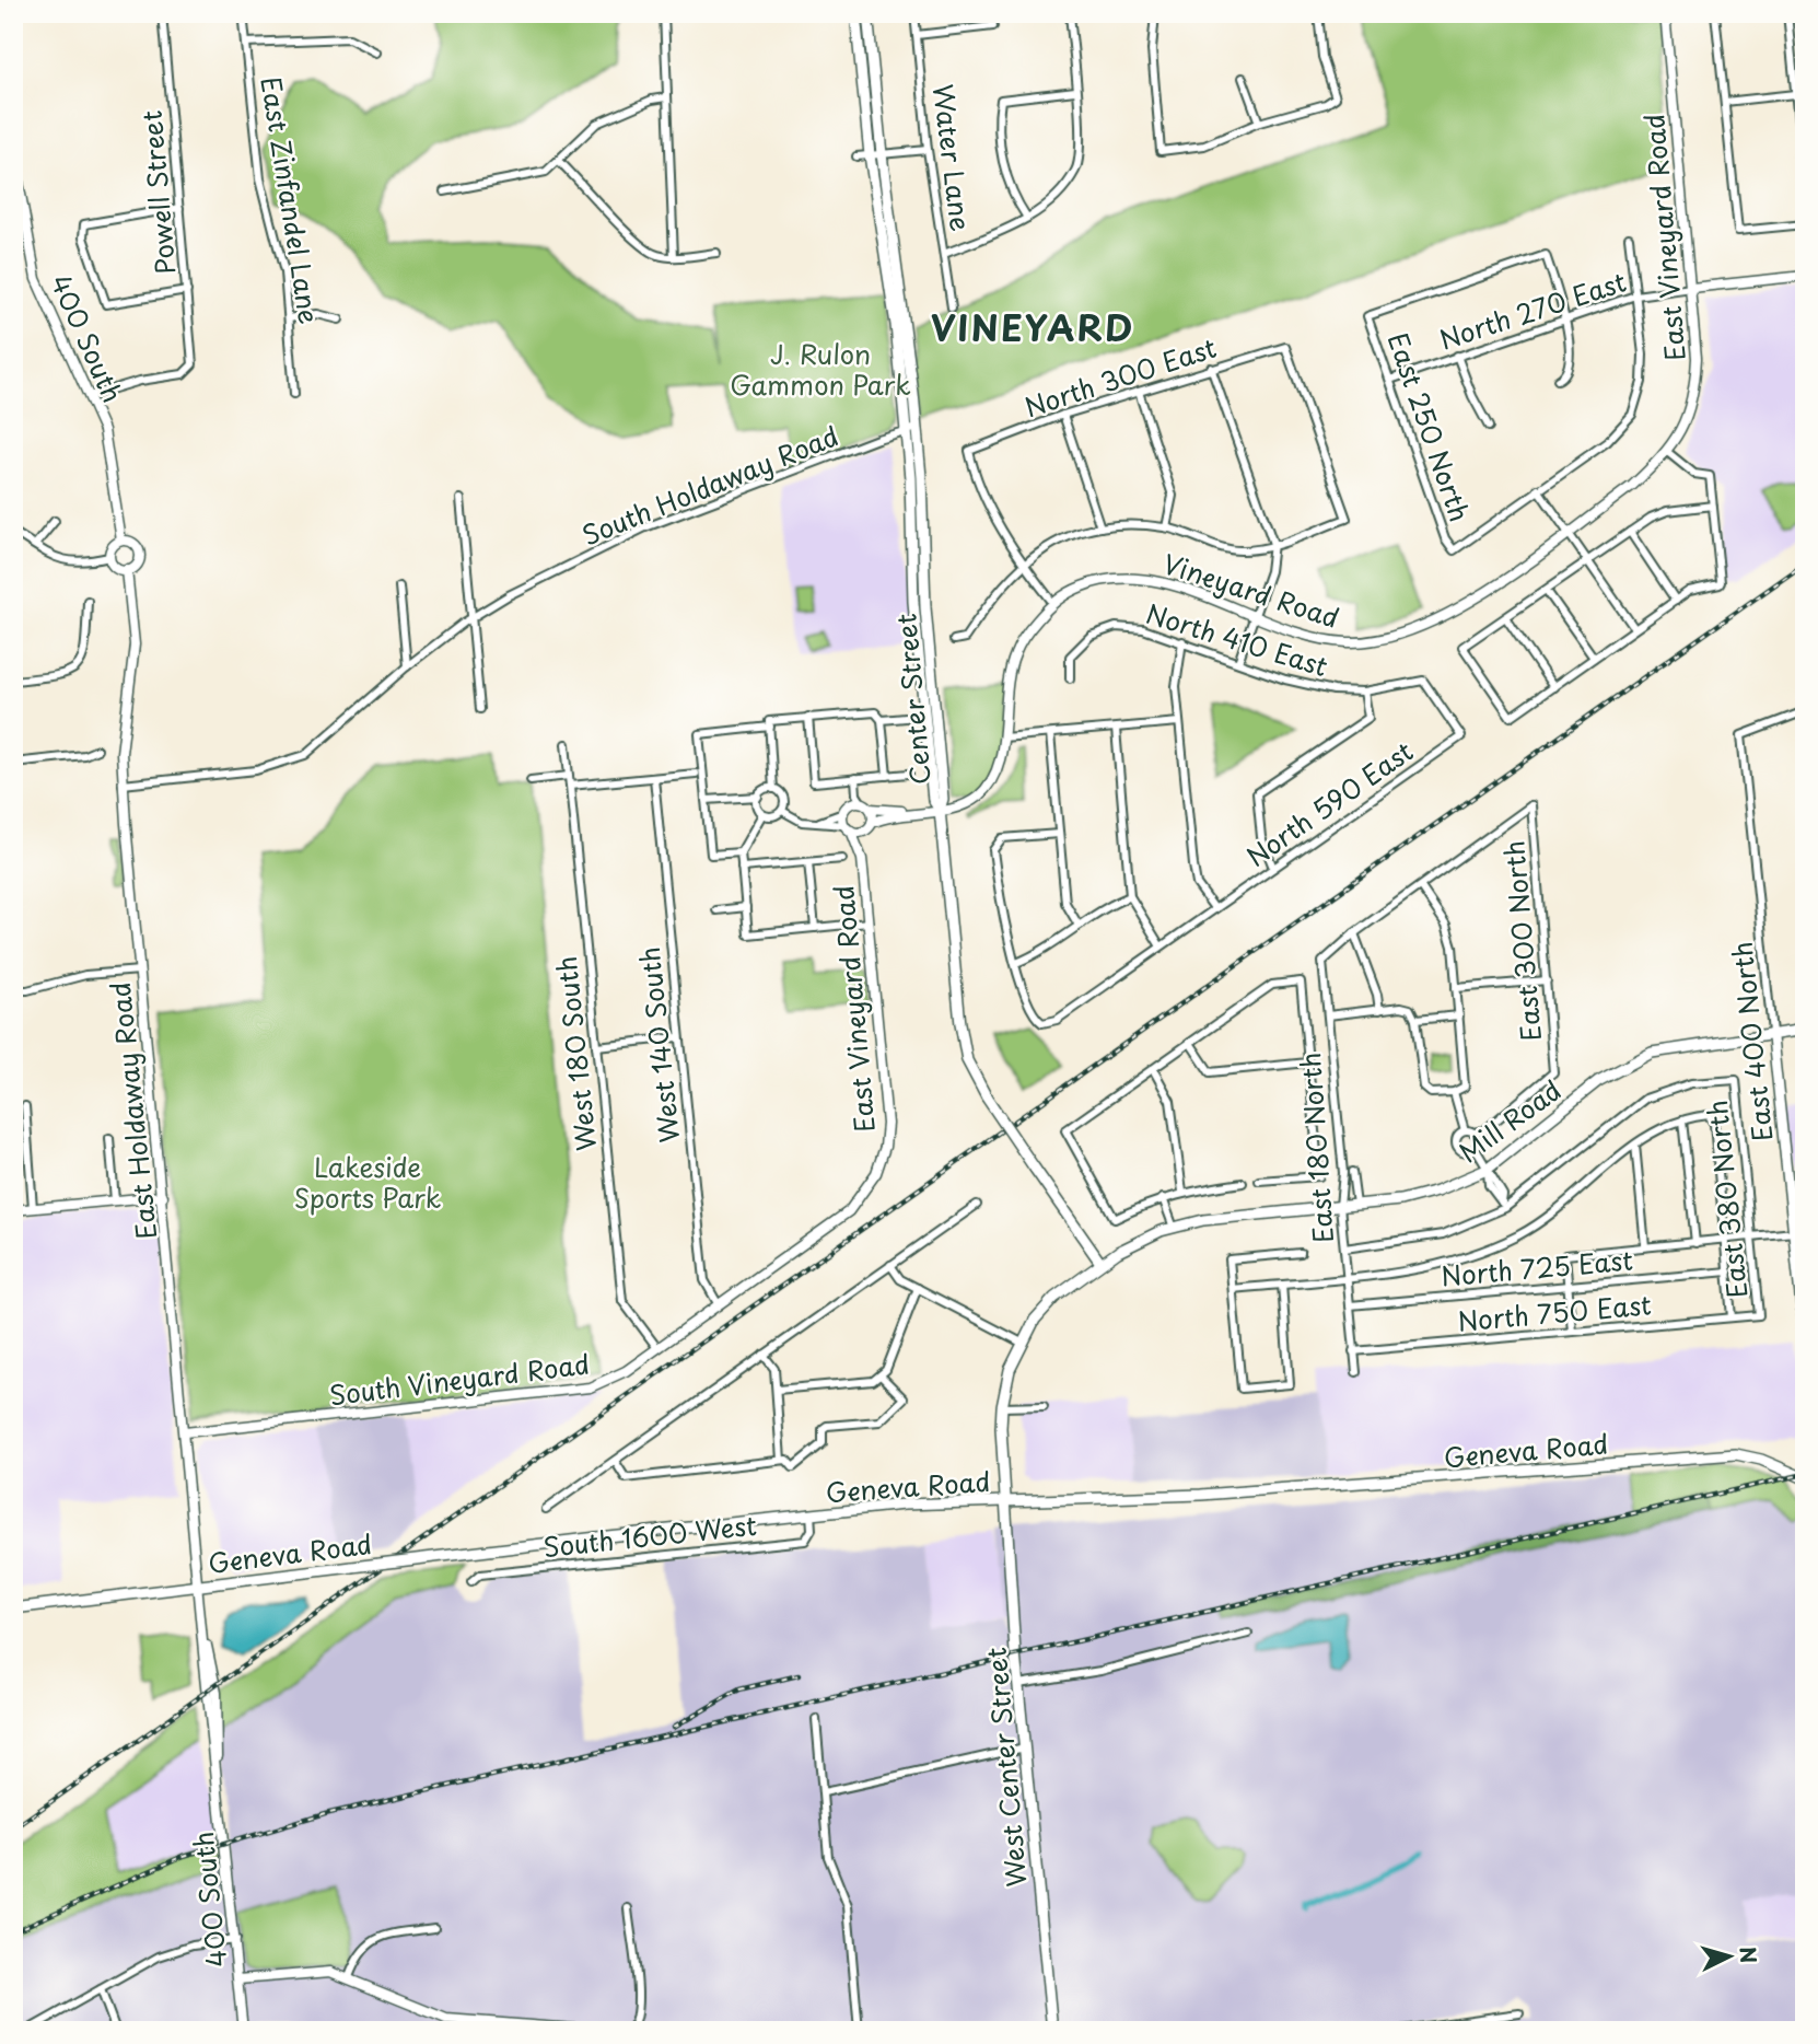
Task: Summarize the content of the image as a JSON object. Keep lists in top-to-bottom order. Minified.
{"streets":{"main road":["Center Street","Mill Road","Geneva Road","West Center Street"],"street":["Water Lane","Powell Street","East Zinfandel Lane","East Vineyard Road","North 270 East","400 South","North 300 East","East 250 North","South Holdaway Road","Vineyard Road","North 410 East","North 590 East","East 300 North","East 400 North","West 140 South","West 180 South","East Holdaway Road","East 180 North","East 380 North","North 725 East","North 750 East","South Vineyard Road","South 1600 West"]},"crossings":[["Powell Street","400 South"],["East Vineyard Road","North 270 East"],["East Vineyard Road","Vineyard Road"],["East Vineyard Road","South Vineyard Road"],["North 270 East","East 250 North"],["400 South","East Holdaway Road"],["400 South","South Vineyard Road"],["400 South","Geneva Road"],["South Holdaway Road","Center Street"],["South Holdaway Road","East Holdaway Road"],["Vineyard Road","Center Street"],["North 410 East","North 590 East"],["East 400 North","Mill Road"],["West 140 South","South Vineyard Road"],["West 180 South","South Vineyard Road"],["East Holdaway Road","South Vineyard Road"],["Mill Road","East 180 North"],["Mill Road","West Center Street"],["East 180 North","East 380 North"],["East 180 North","North 725 East"],["East 180 North","North 750 East"],["East 380 North","North 750 East"],["Geneva Road","South 1600 West"],["Geneva Road","West Center Street"]],"districts":["VINEYARD"],"parks":["J. Rulon Gammon Park","Lakeside Sports Park"],"north":"right"}
